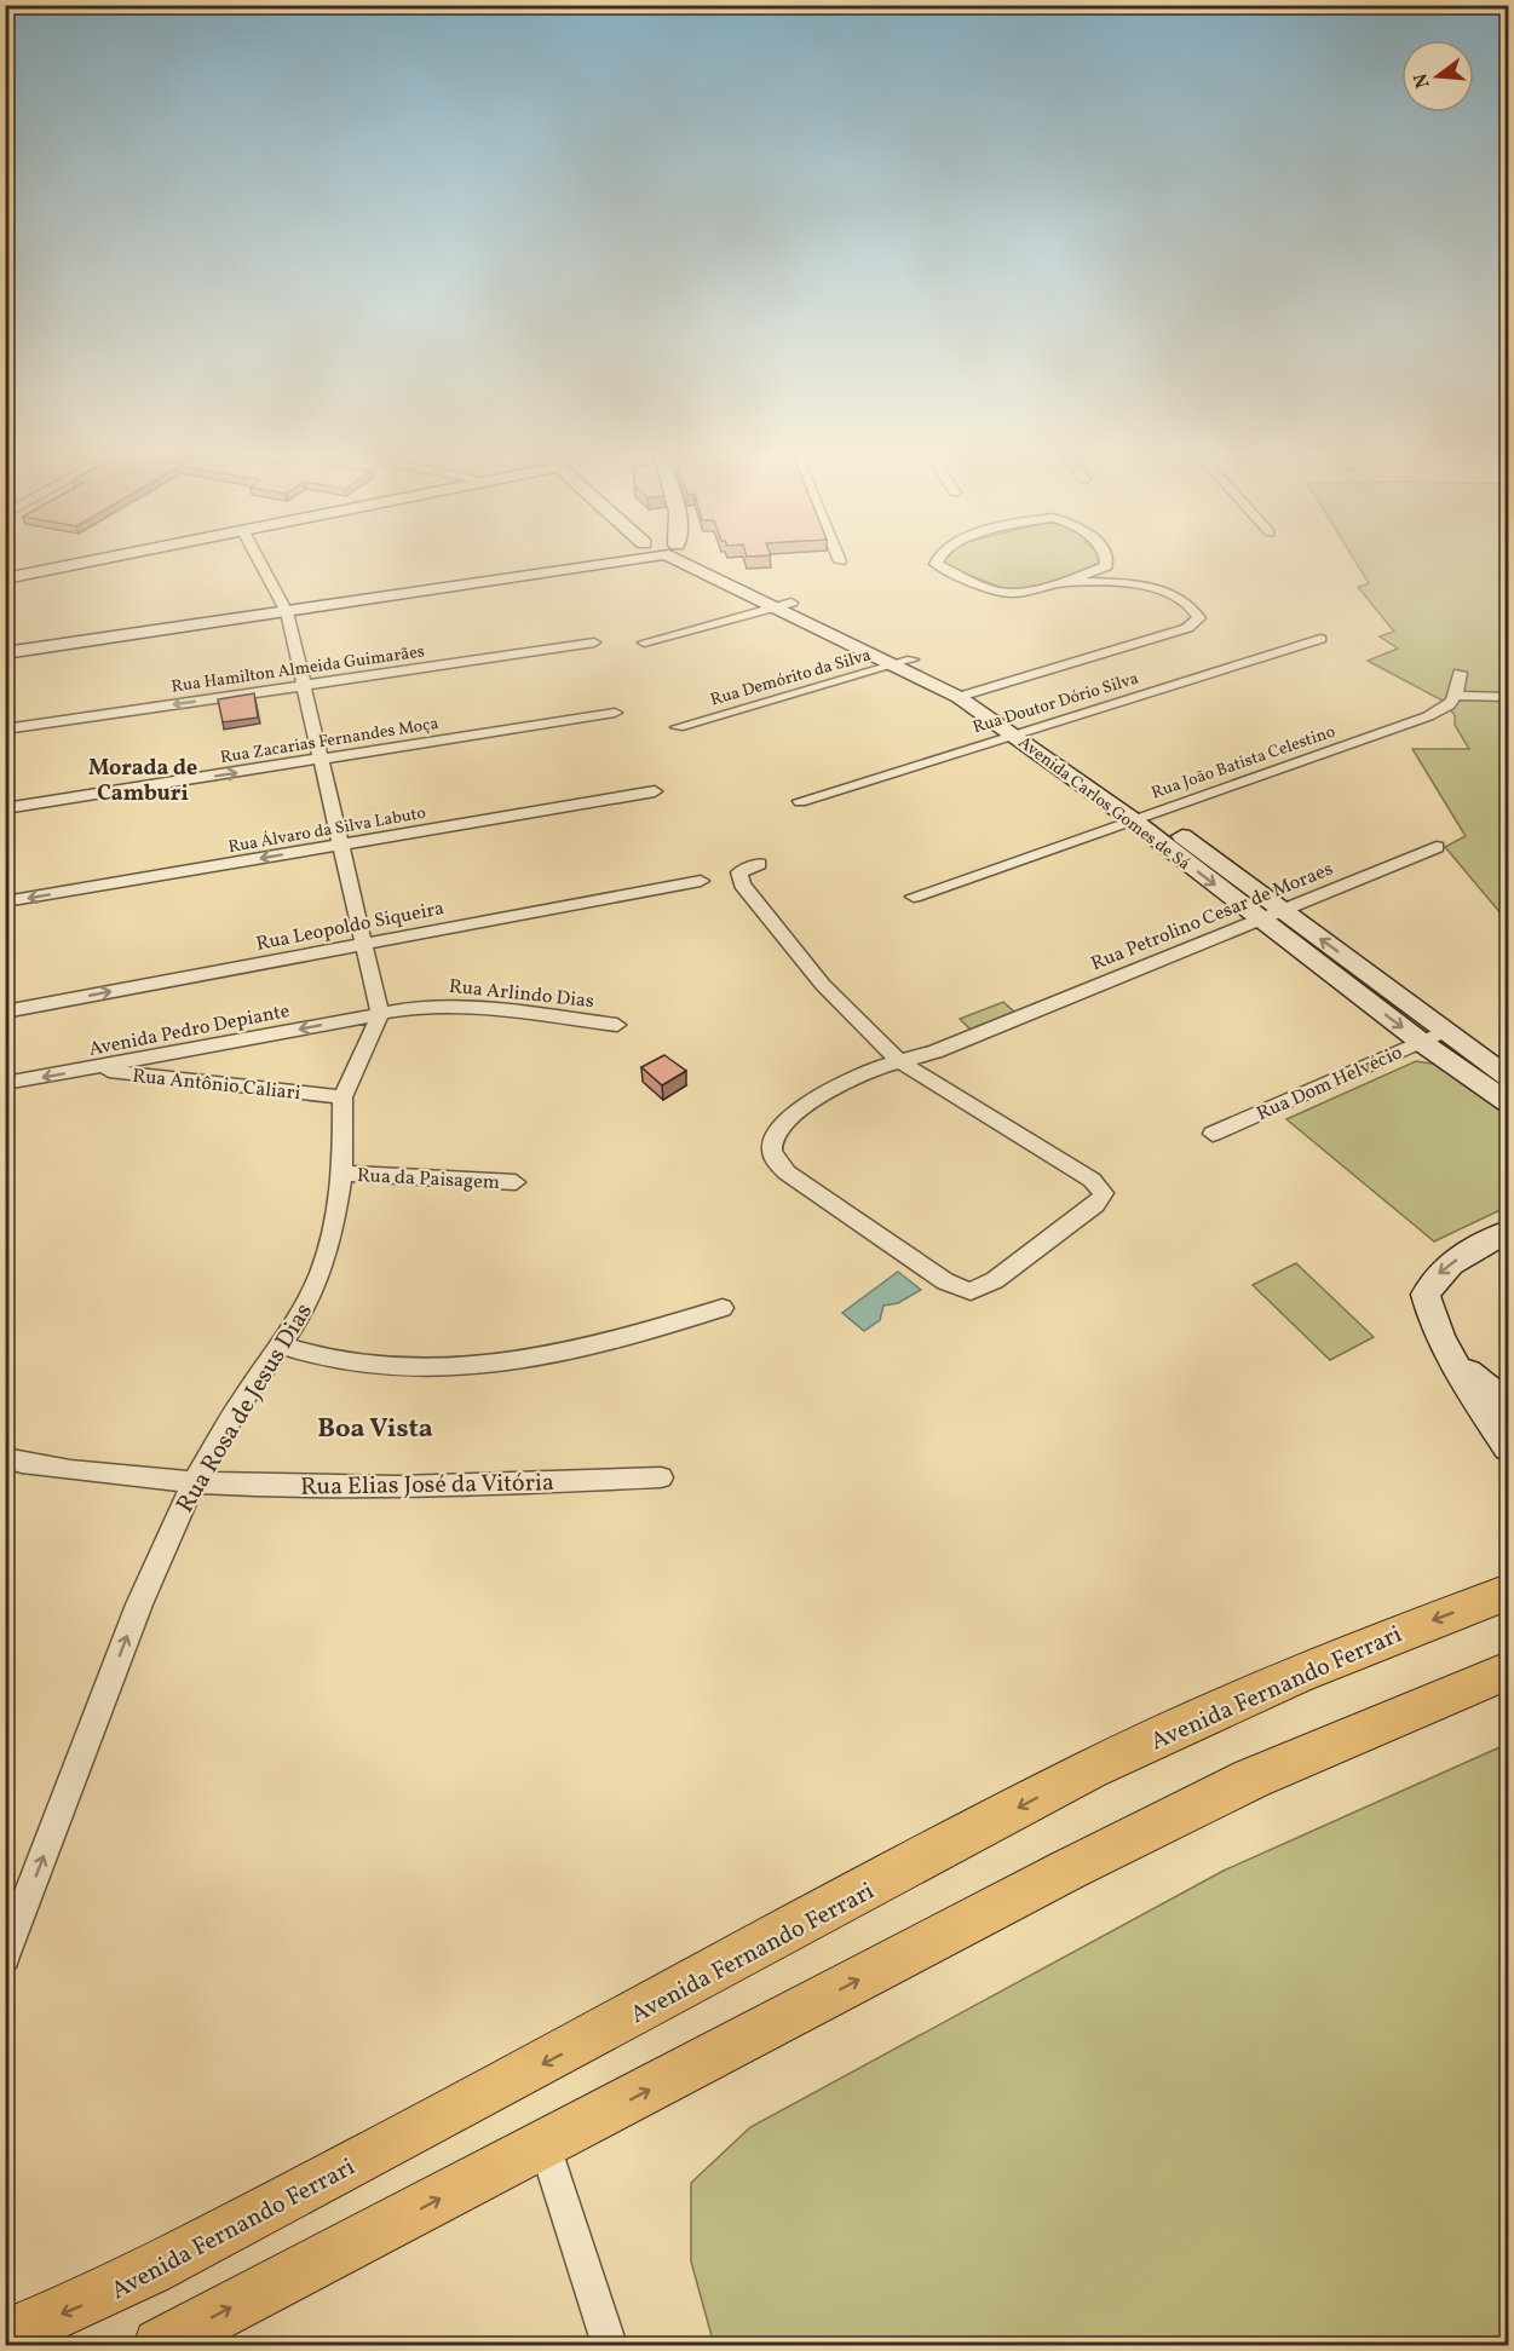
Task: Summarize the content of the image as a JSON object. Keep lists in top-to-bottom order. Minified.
{"streets":{"main road":["Avenida Fernando Ferrari"],"street":["Rua Hamilton Almeida Guimarães","Rua Demórito da Silva","Rua Doutor Dório Silva","Rua Zacarias Fernandes Moça","Rua João Batista Celestino","Avenida Carlos Gomes de Sá","Rua Álvaro da Silva Labuto","Rua Petrolino Cesar de Moraes","Rua Leopoldo Siqueira","Rua Arlindo Dias","Avenida Pedro Depiante","Rua Dom Helvécio","Rua Antônio Caliari","Rua da Paisagem","Rua Rosa de Jesus Dias","Rua Elias José da Vitória"]},"crossings":[["Rua Demórito da Silva","Avenida Carlos Gomes de Sá"],["Rua Doutor Dório Silva","Avenida Carlos Gomes de Sá"],["Rua João Batista Celestino","Avenida Carlos Gomes de Sá"],["Avenida Carlos Gomes de Sá","Rua Petrolino Cesar de Moraes"],["Avenida Carlos Gomes de Sá","Rua Dom Helvécio"],["Rua Arlindo Dias","Avenida Pedro Depiante"],["Rua Arlindo Dias","Rua Rosa de Jesus Dias"],["Avenida Pedro Depiante","Rua Antônio Caliari"],["Avenida Pedro Depiante","Rua Rosa de Jesus Dias"],["Rua Antônio Caliari","Rua Rosa de Jesus Dias"],["Rua da Paisagem","Rua Rosa de Jesus Dias"],["Rua Rosa de Jesus Dias","Rua Elias José da Vitória"]],"one_way":["Rua Álvaro da Silva Labuto","Rua Leopoldo Siqueira","Avenida Pedro Depiante","Rua Rosa de Jesus Dias"],"districts":["Morada de Camburi","Boa Vista"],"north":"left"}
